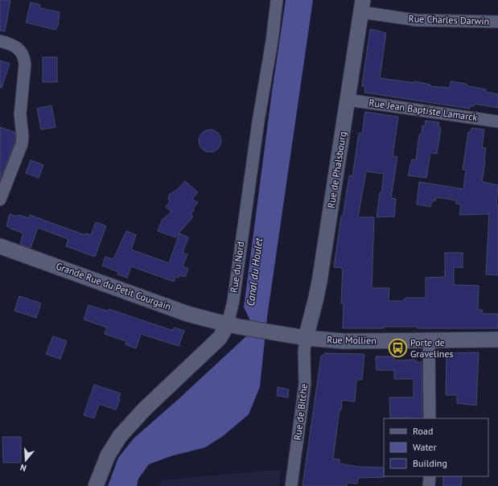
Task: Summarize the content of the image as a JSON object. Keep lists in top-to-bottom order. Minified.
{"streets":{"street":["Rue Charles Darwin","Rue Jean Baptiste Lamarck","Rue de Phalsbourg","Rue du Nord","Grande Rue du Petit Courgain","Rue Mollien","Rue de Bitche"]},"crossings":[["Rue Charles Darwin","Rue de Phalsbourg"],["Rue Jean Baptiste Lamarck","Rue de Phalsbourg"],["Rue de Phalsbourg","Rue Mollien"],["Rue de Phalsbourg","Rue de Bitche"],["Rue du Nord","Grande Rue du Petit Courgain"],["Grande Rue du Petit Courgain","Rue Mollien"],["Rue Mollien","Rue de Bitche"]],"water":["Canal du Houlet"],"places":{"bus stop":["Porte de Gravelines"]},"legend":["Road","Water","Building"],"north":"bottom"}
